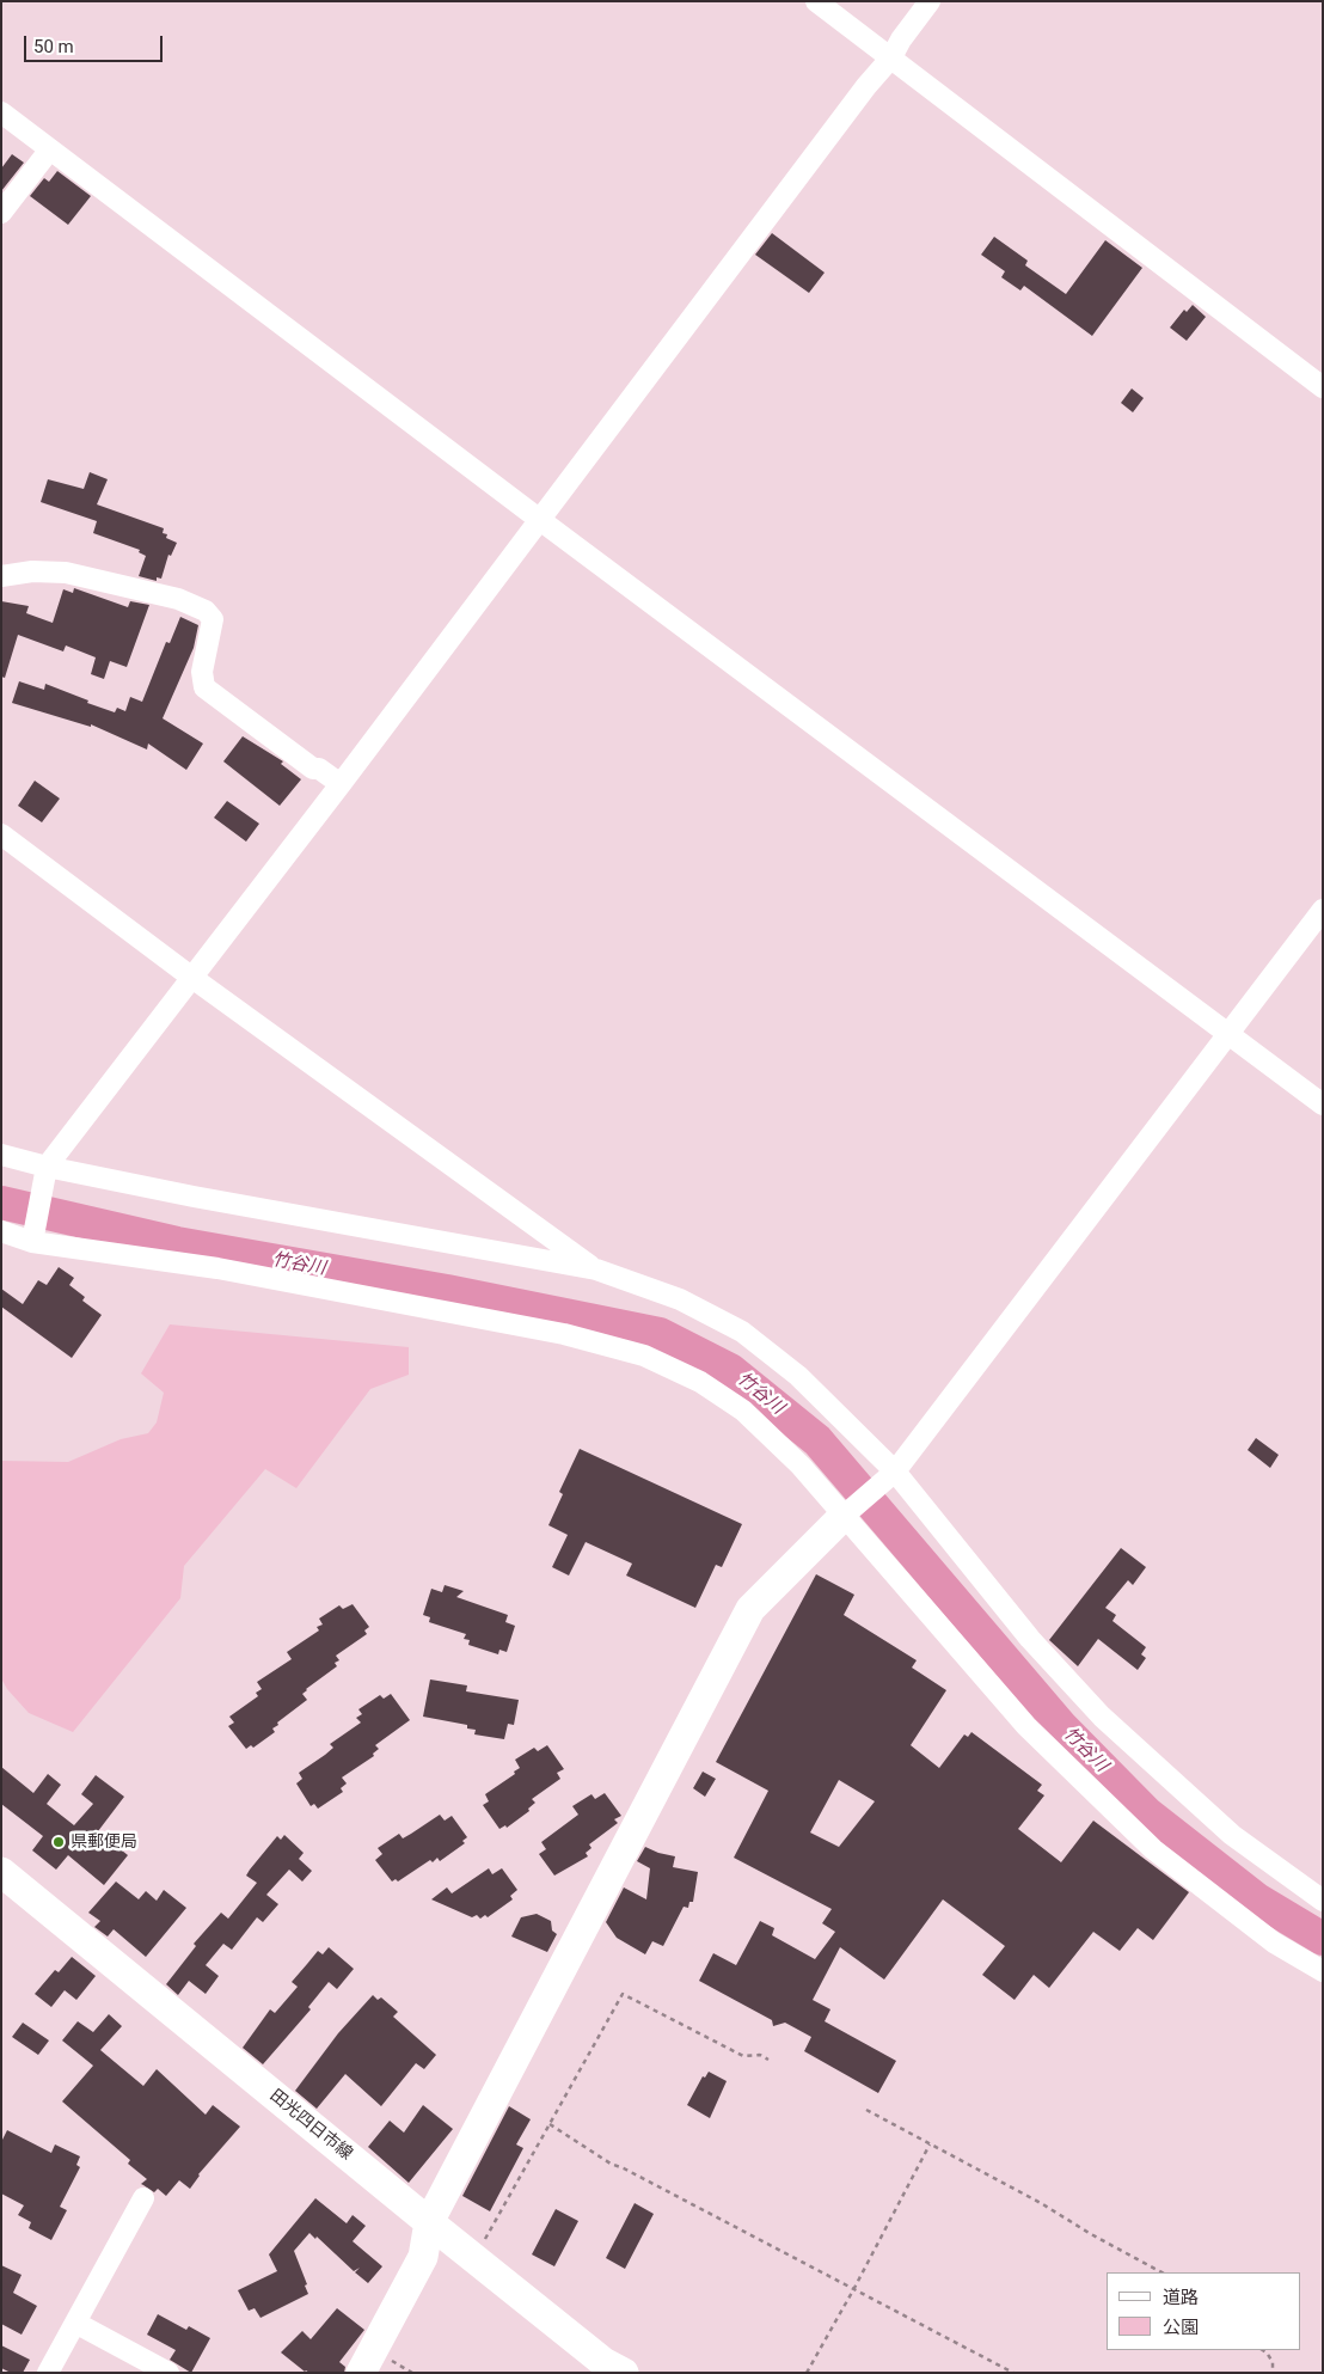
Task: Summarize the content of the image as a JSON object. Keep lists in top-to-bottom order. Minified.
{"streets":{"street":["田光四日市線"]},"water":["竹谷川"],"places":["県郵便局"],"legend":["道路","公園"],"scale_bar":"50 m"}
